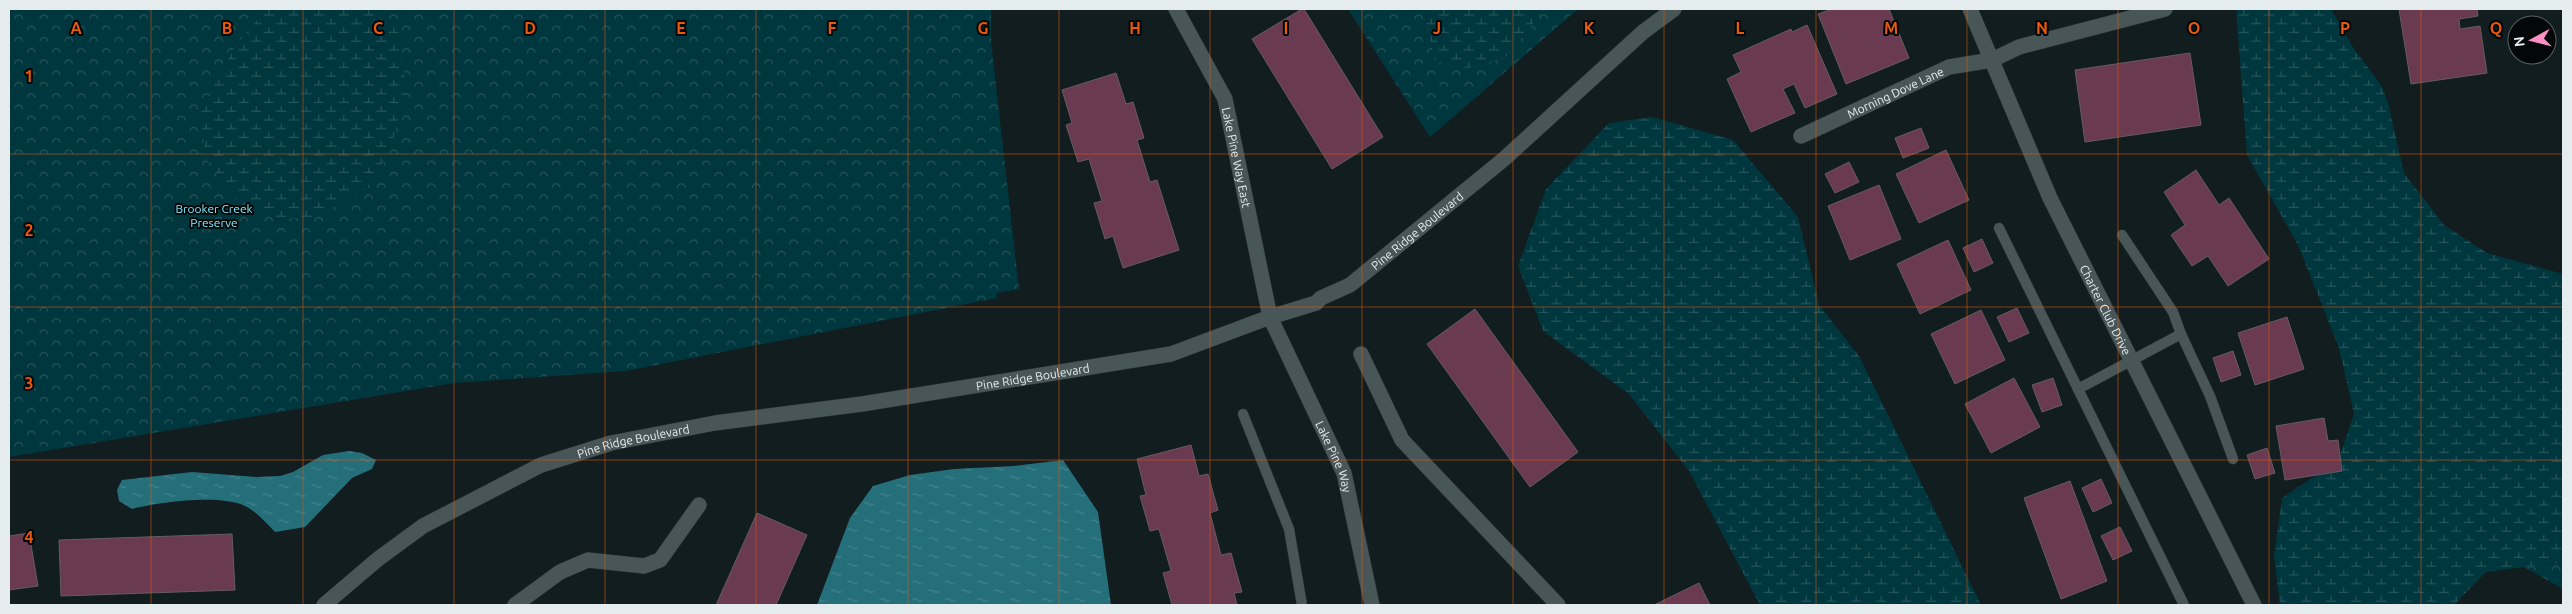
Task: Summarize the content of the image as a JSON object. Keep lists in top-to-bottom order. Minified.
{"streets":{"street":["Morning Dove Lane","Lake Pine Way East","Pine Ridge Boulevard","Charter Club Drive","Lake Pine Way"]},"crossings":[["Morning Dove Lane","Charter Club Drive"],["Lake Pine Way East","Pine Ridge Boulevard"],["Lake Pine Way East","Lake Pine Way"],["Pine Ridge Boulevard","Lake Pine Way"]],"parks":["Brooker Creek Preserve"],"north":"left","grid":{"columns":["A","B","C","D","E","F","G","H","I","J","K","L","M","N","O","P","Q"],"rows":["1","2","3","4"]}}
